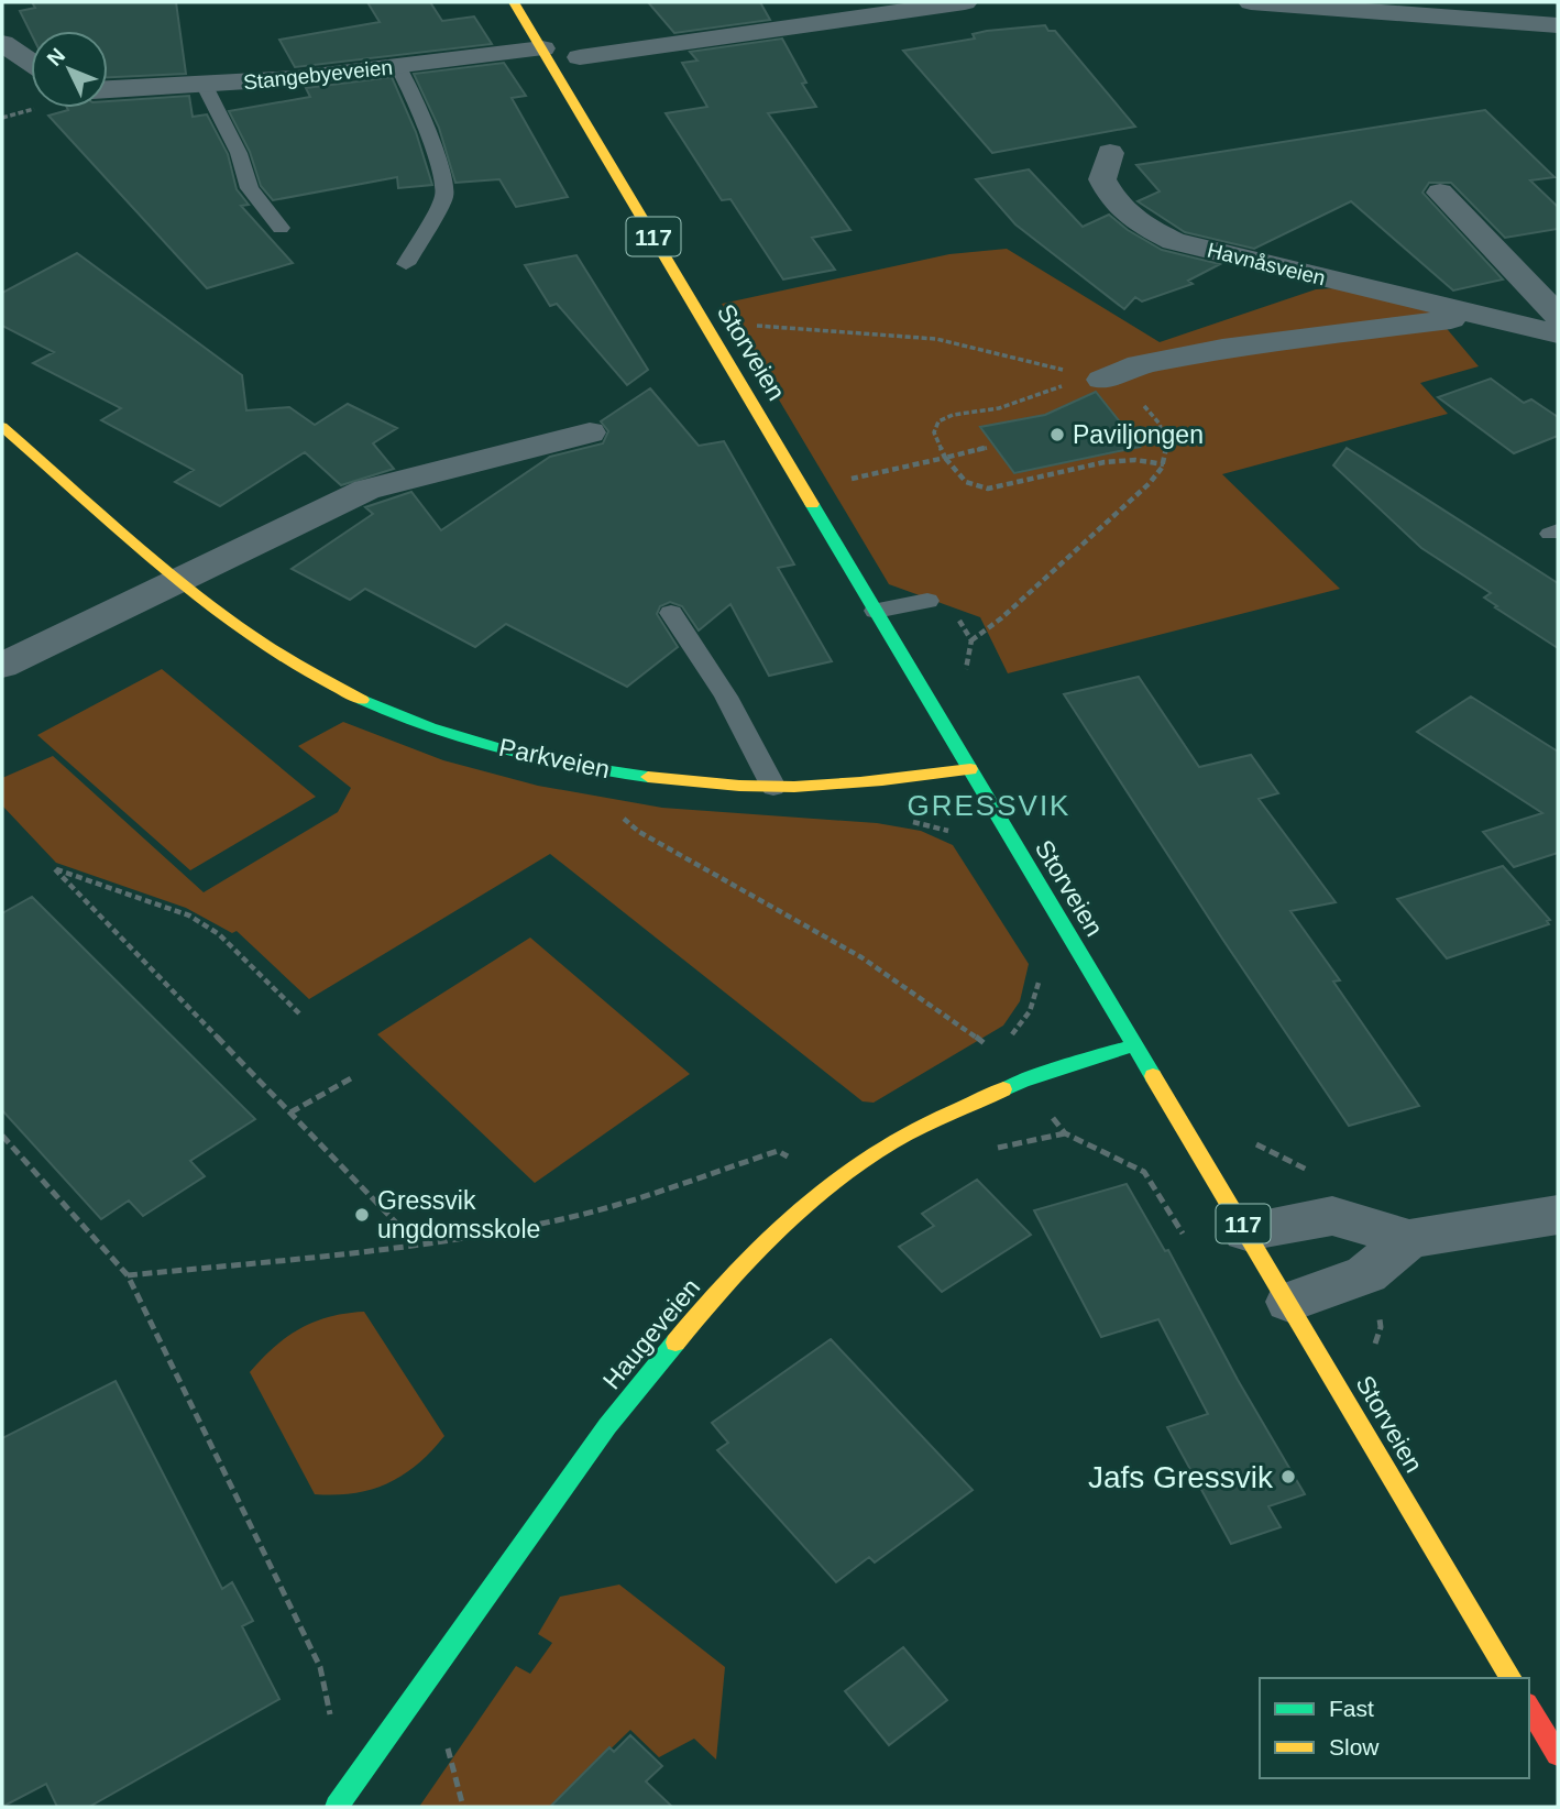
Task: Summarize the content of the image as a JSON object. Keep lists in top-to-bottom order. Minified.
{"streets":{"main road":["117","Storveien","Parkveien","Haugeveien"],"street":["Stangebyeveien","Havnåsveien"]},"crossings":[["Stangebyeveien","Storveien"],["Storveien","Parkveien"],["Storveien","Haugeveien"]],"districts":["GRESSVIK"],"places":["Paviljongen","Gressvik ungdomsskole","Jafs Gressvik"],"legend":["Fast","Slow"],"north":"top left"}
